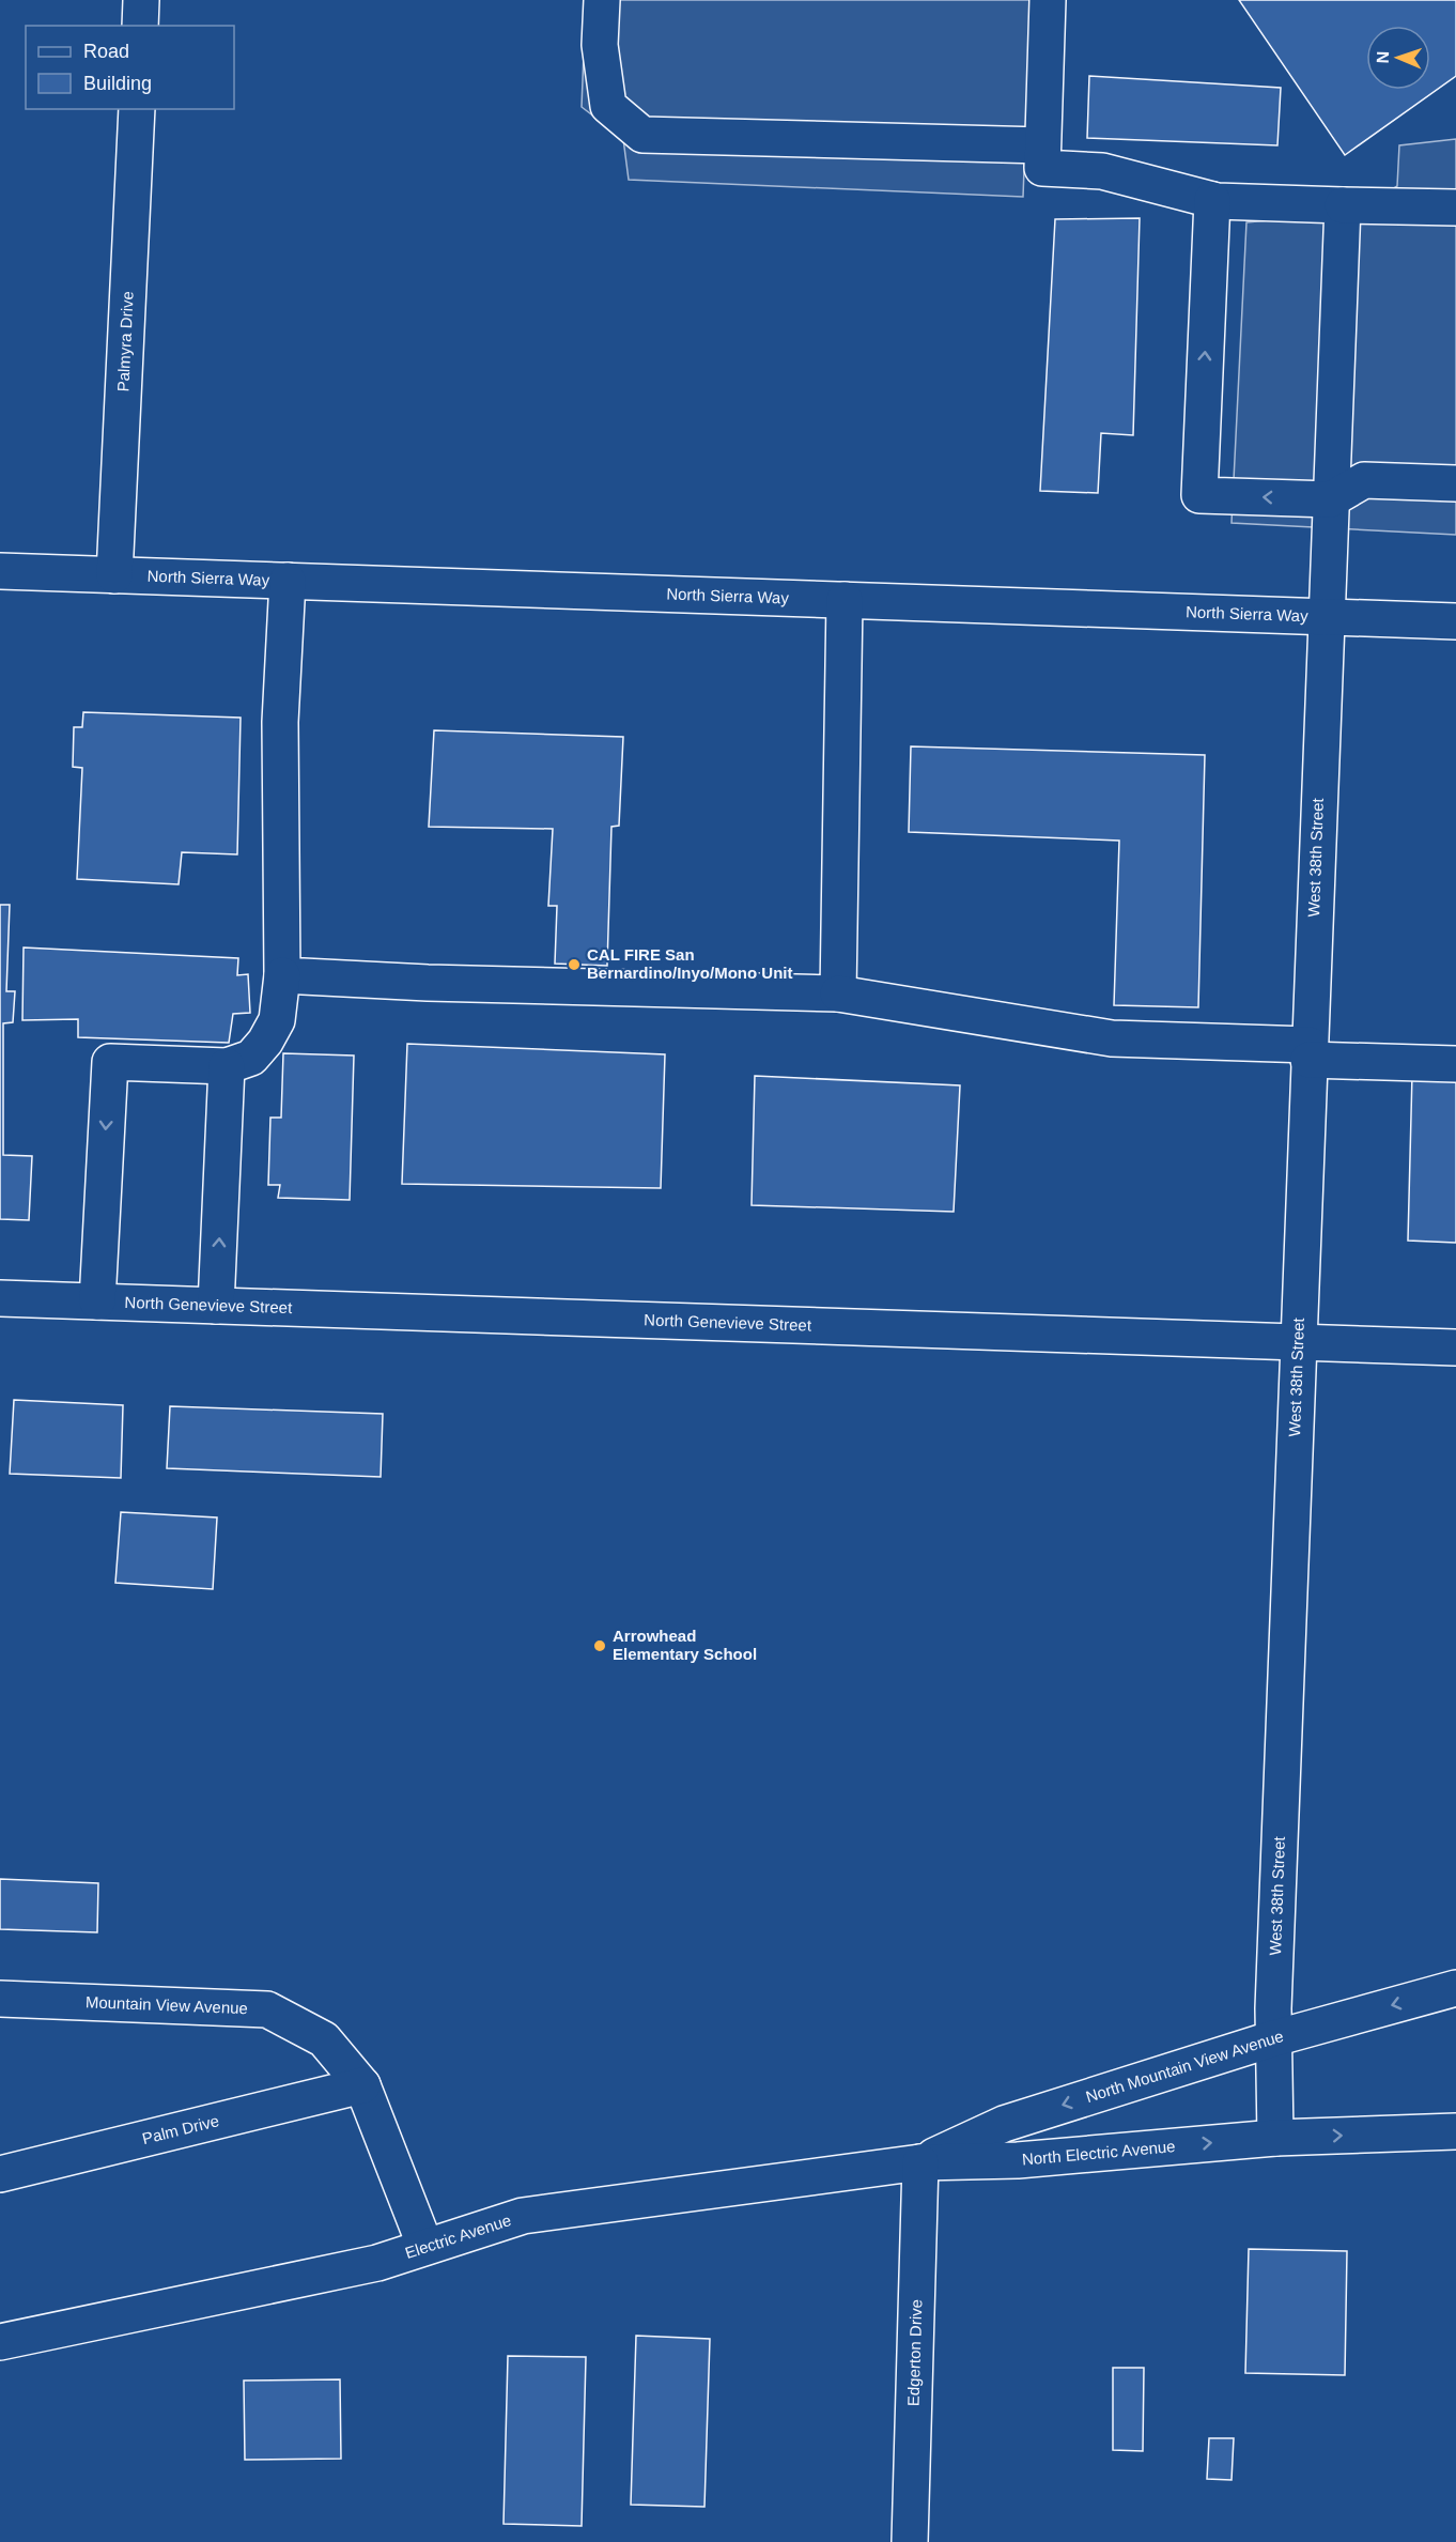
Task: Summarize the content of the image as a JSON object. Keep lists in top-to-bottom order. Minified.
{"streets":{"street":["Palmyra Drive","North Sierra Way","West 38th Street","North Genevieve Street","Mountain View Avenue","North Mountain View Avenue","Palm Drive","North Electric Avenue","Electric Avenue","Edgerton Drive"]},"crossings":[["Palmyra Drive","North Sierra Way"],["North Sierra Way","West 38th Street"],["West 38th Street","North Genevieve Street"],["West 38th Street","North Mountain View Avenue"],["West 38th Street","North Electric Avenue"],["Mountain View Avenue","Palm Drive"],["Mountain View Avenue","Electric Avenue"],["North Mountain View Avenue","North Electric Avenue"],["North Mountain View Avenue","Electric Avenue"],["North Mountain View Avenue","Edgerton Drive"],["North Electric Avenue","Electric Avenue"],["North Electric Avenue","Edgerton Drive"],["Electric Avenue","Edgerton Drive"]],"one_way":["North Electric Avenue"],"places":["CAL FIRE San Bernardino/Inyo/Mono Unit","Arrowhead Elementary School"],"legend":["Road","Building"],"north":"left"}
